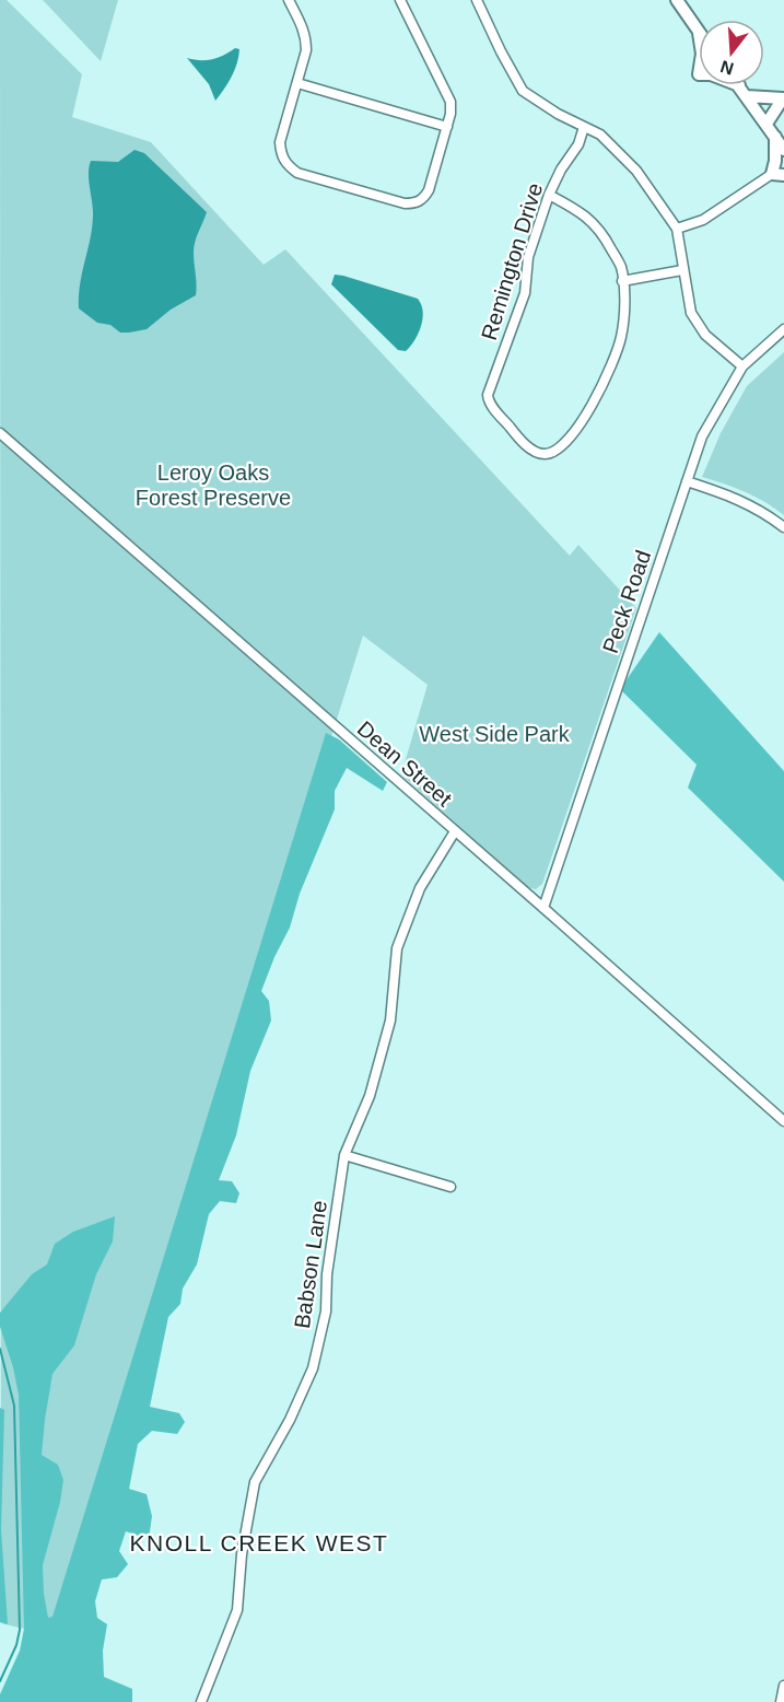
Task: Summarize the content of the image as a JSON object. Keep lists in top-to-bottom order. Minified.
{"streets":{"street":["Remington Drive","Peck Road","Dean Street","Babson Lane"]},"crossings":[["Peck Road","Dean Street"],["Dean Street","Babson Lane"]],"districts":["KNOLL CREEK WEST"],"parks":["Leroy Oaks Forest Preserve","West Side Park"],"north":"bottom"}
